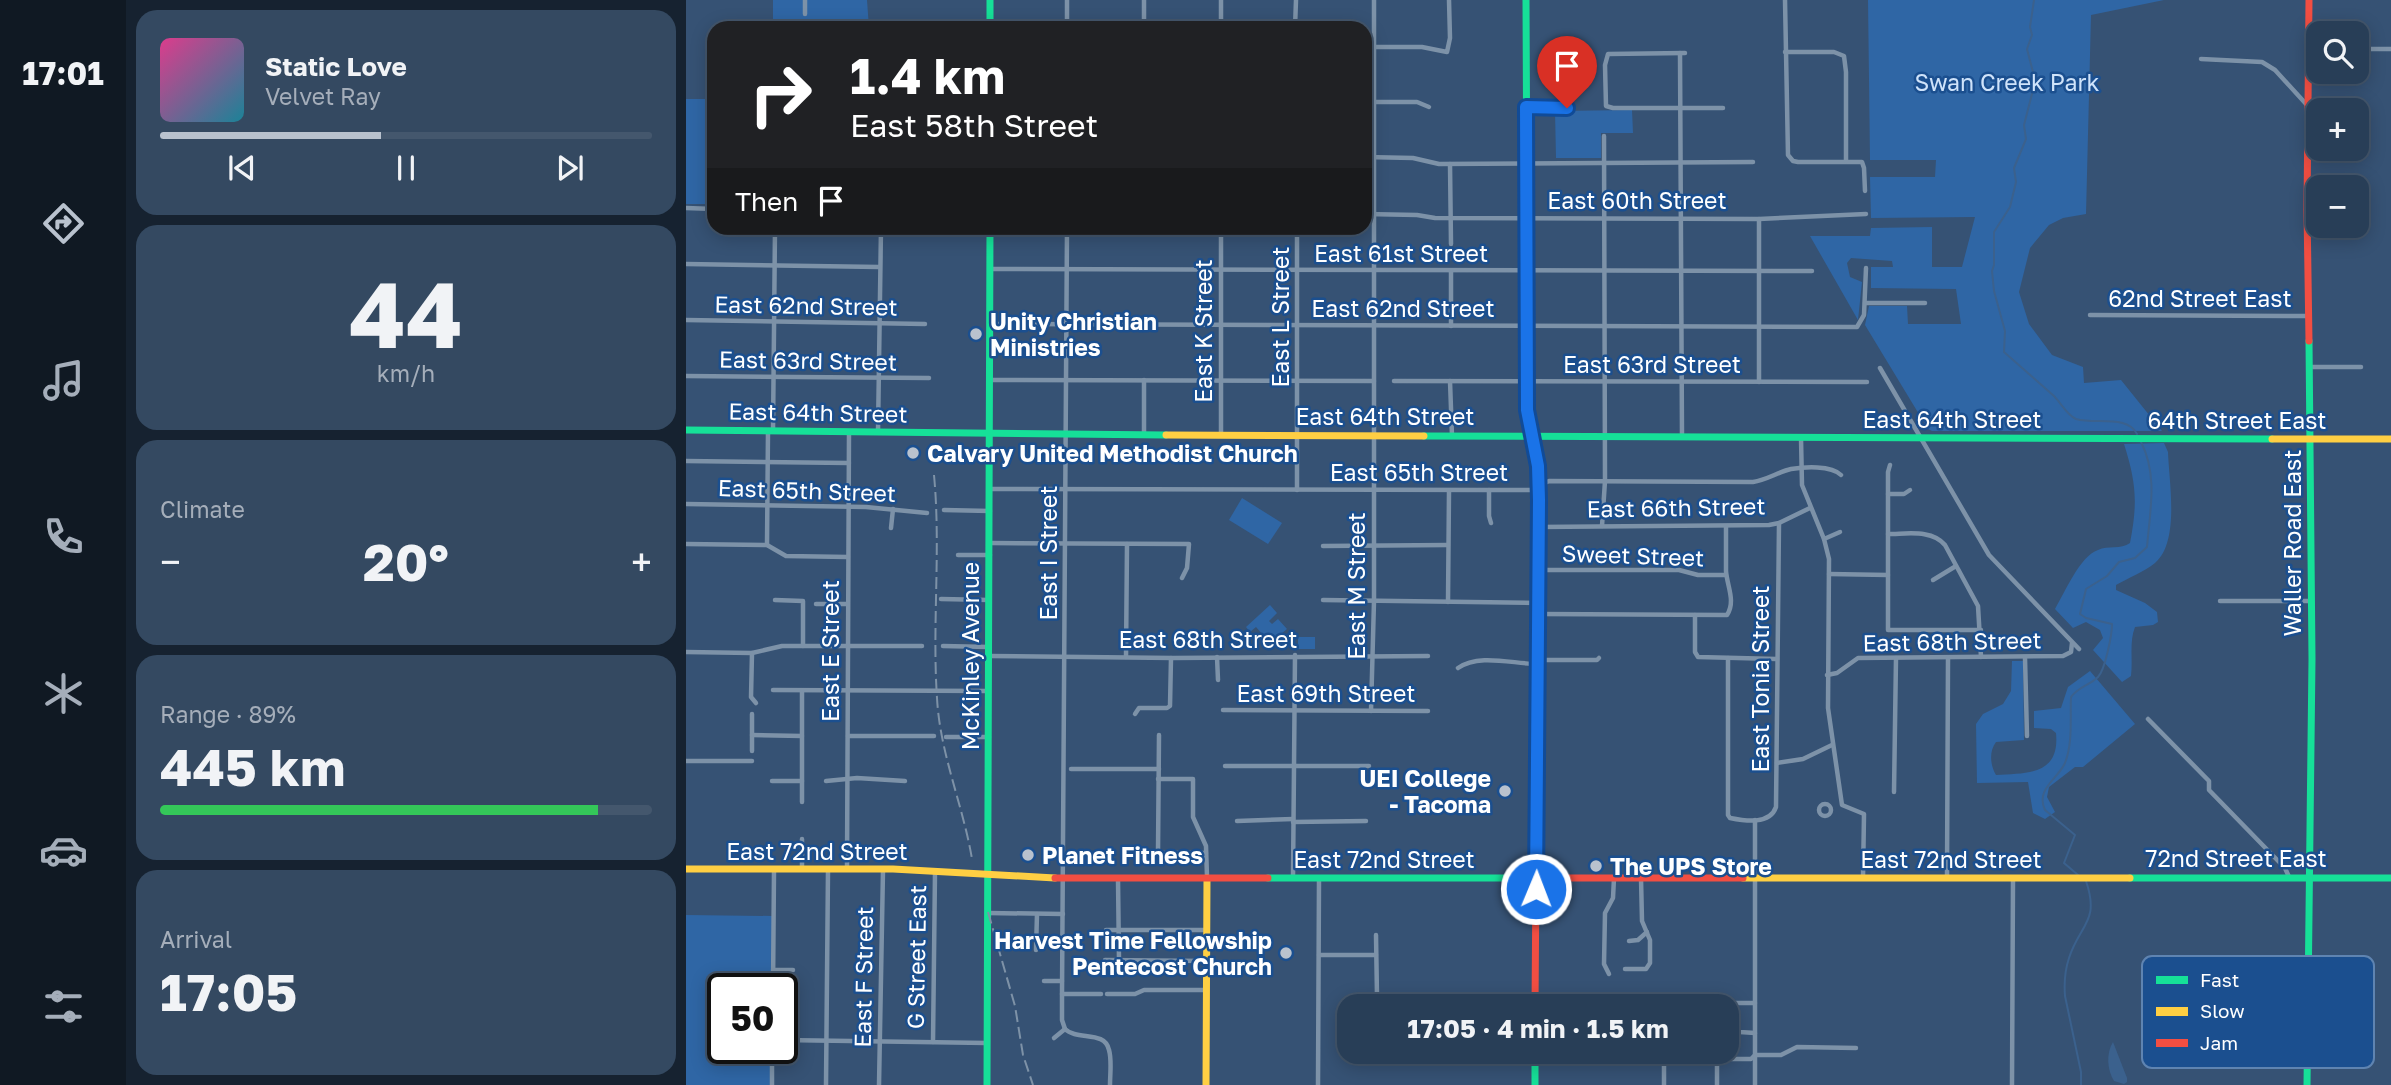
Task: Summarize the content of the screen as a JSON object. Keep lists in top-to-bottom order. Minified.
{"streets":{"main road":["East 64th Street","64th Street East","Waller Road East","McKinley Avenue","East 72nd Street","72nd Street East"],"street":["East 60th Street","East 61st Street","62nd Street East","East 62nd Street","East L Street","East K Street","East 63rd Street","East 65th Street","East 66th Street","East I Street","Sweet Street","East M Street","East 68th Street","East E Street","East Tonia Street","East 69th Street","G Street East","East F Street"]},"crossings":[["East 60th Street","East M Street"],["East 61st Street","East L Street"],["East 61st Street","East K Street"],["East 61st Street","East I Street"],["East 61st Street","East M Street"],["East 61st Street","McKinley Avenue"],["62nd Street East","Waller Road East"],["East 62nd Street","East L Street"],["East 62nd Street","East K Street"],["East 62nd Street","East I Street"],["East 62nd Street","East M Street"],["East 62nd Street","McKinley Avenue"],["East L Street","East 64th Street"],["East L Street","East 65th Street"],["East K Street","East 64th Street"],["East 64th Street","64th Street East"],["East 64th Street","East I Street"],["East 64th Street","East M Street"],["East 64th Street","East E Street"],["East 64th Street","McKinley Avenue"],["64th Street East","Waller Road East"],["East 65th Street","East I Street"],["East 65th Street","East M Street"],["East 65th Street","East E Street"],["East 65th Street","McKinley Avenue"],["East 66th Street","East Tonia Street"],["Waller Road East","72nd Street East"],["East I Street","East 68th Street"],["East I Street","East 72nd Street"],["East M Street","East 68th Street"],["East M Street","East 69th Street"],["East 68th Street","McKinley Avenue"],["East E Street","East 72nd Street"],["McKinley Avenue","East 72nd Street"],["East 72nd Street","72nd Street East"],["East 72nd Street","G Street East"],["East 72nd Street","East F Street"]],"parks":["Swan Creek Park"],"places":["Unity Christian Ministries","Calvary United Methodist Church","UEI College - Tacoma","Planet Fitness","The UPS Store","Harvest Time Fellowship Pentecost Church"],"legend":["Fast","Slow","Jam"],"page":{"tabs":"17:01","map_buttons":["+","−"],"turn":["1.4 km","East 58th Street"],"song":["Static Love","Velvet Ray"],"then":"Then","tile":[["44","km/h"],"Climate",["Range · 89%","445 km"],["Arrival","17:05"]],"heat":["−","20°","+"],"limit":"50","trip":"17:05 · 4 min · 1.5 km"}}
